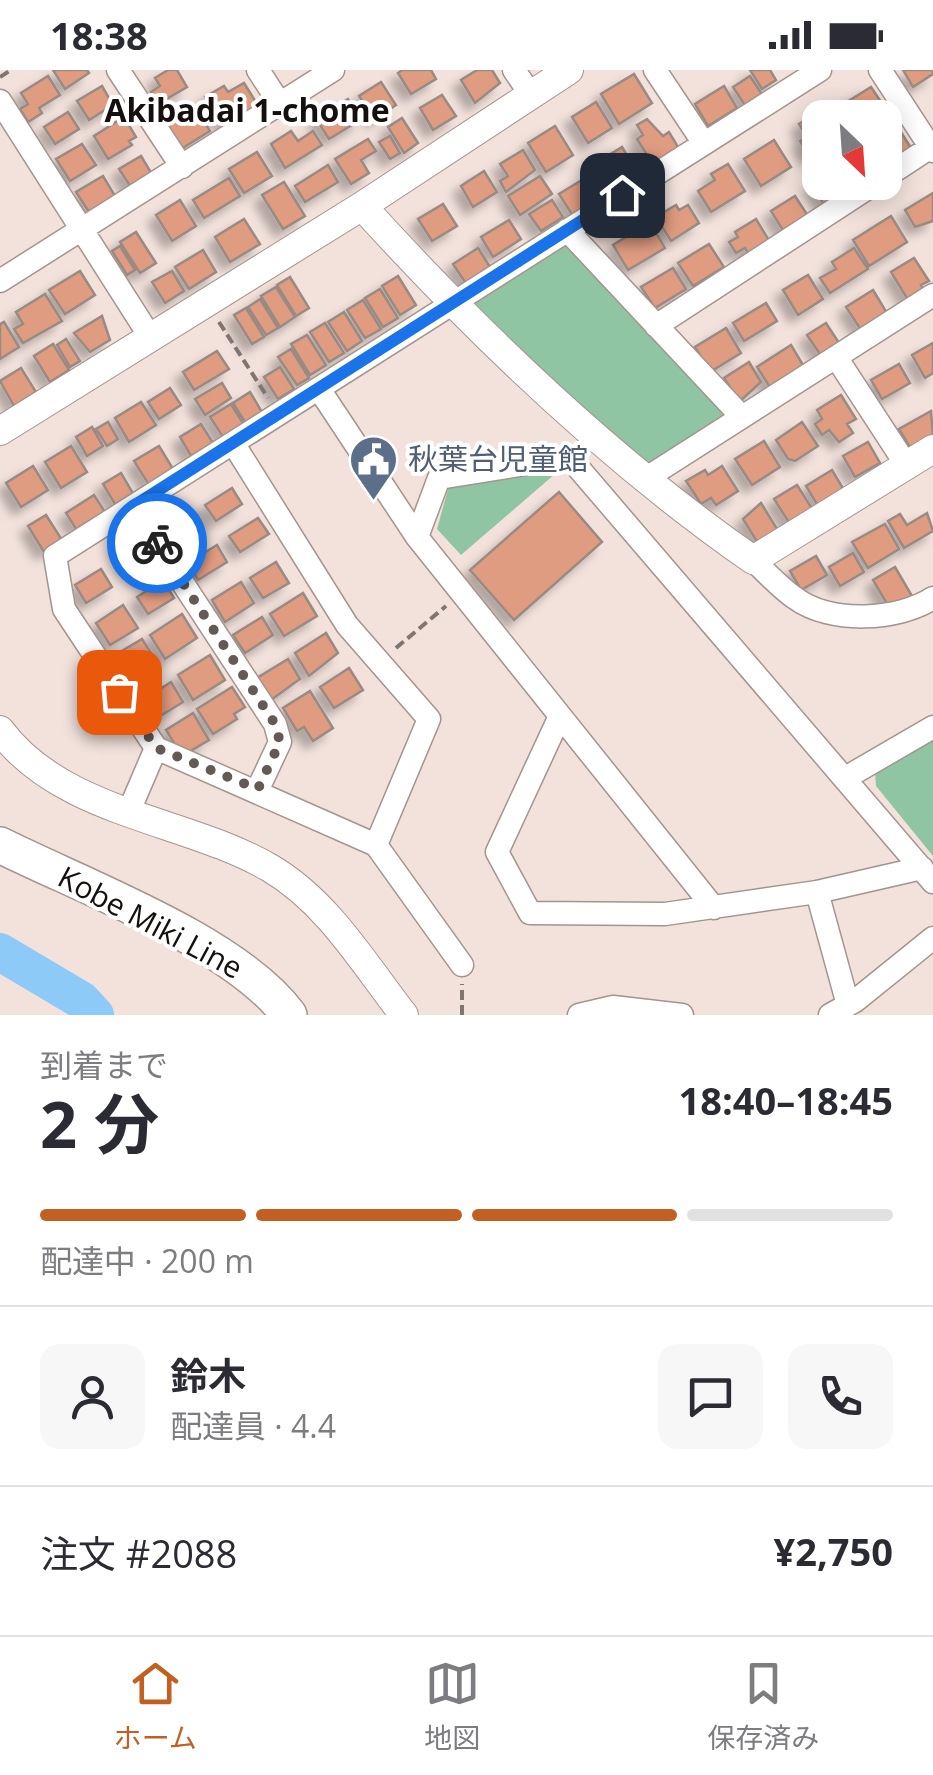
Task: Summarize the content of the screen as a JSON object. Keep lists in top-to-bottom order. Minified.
{"streets":{"main road":["Kobe Miki Line"]},"districts":["Akibadai 1-chome"],"places":{"public building":["秋葉台児童館"]},"north":"bottom right","page":{"status":"18:38","heading":["2 分","到着まで","18:40–18:45"],"panel":["鈴木","配達員 · 4.4","注文 #2088","¥2,750"],"bar":"配達中 · 200 m","tabs":["ホーム","地図","保存済み"]}}
